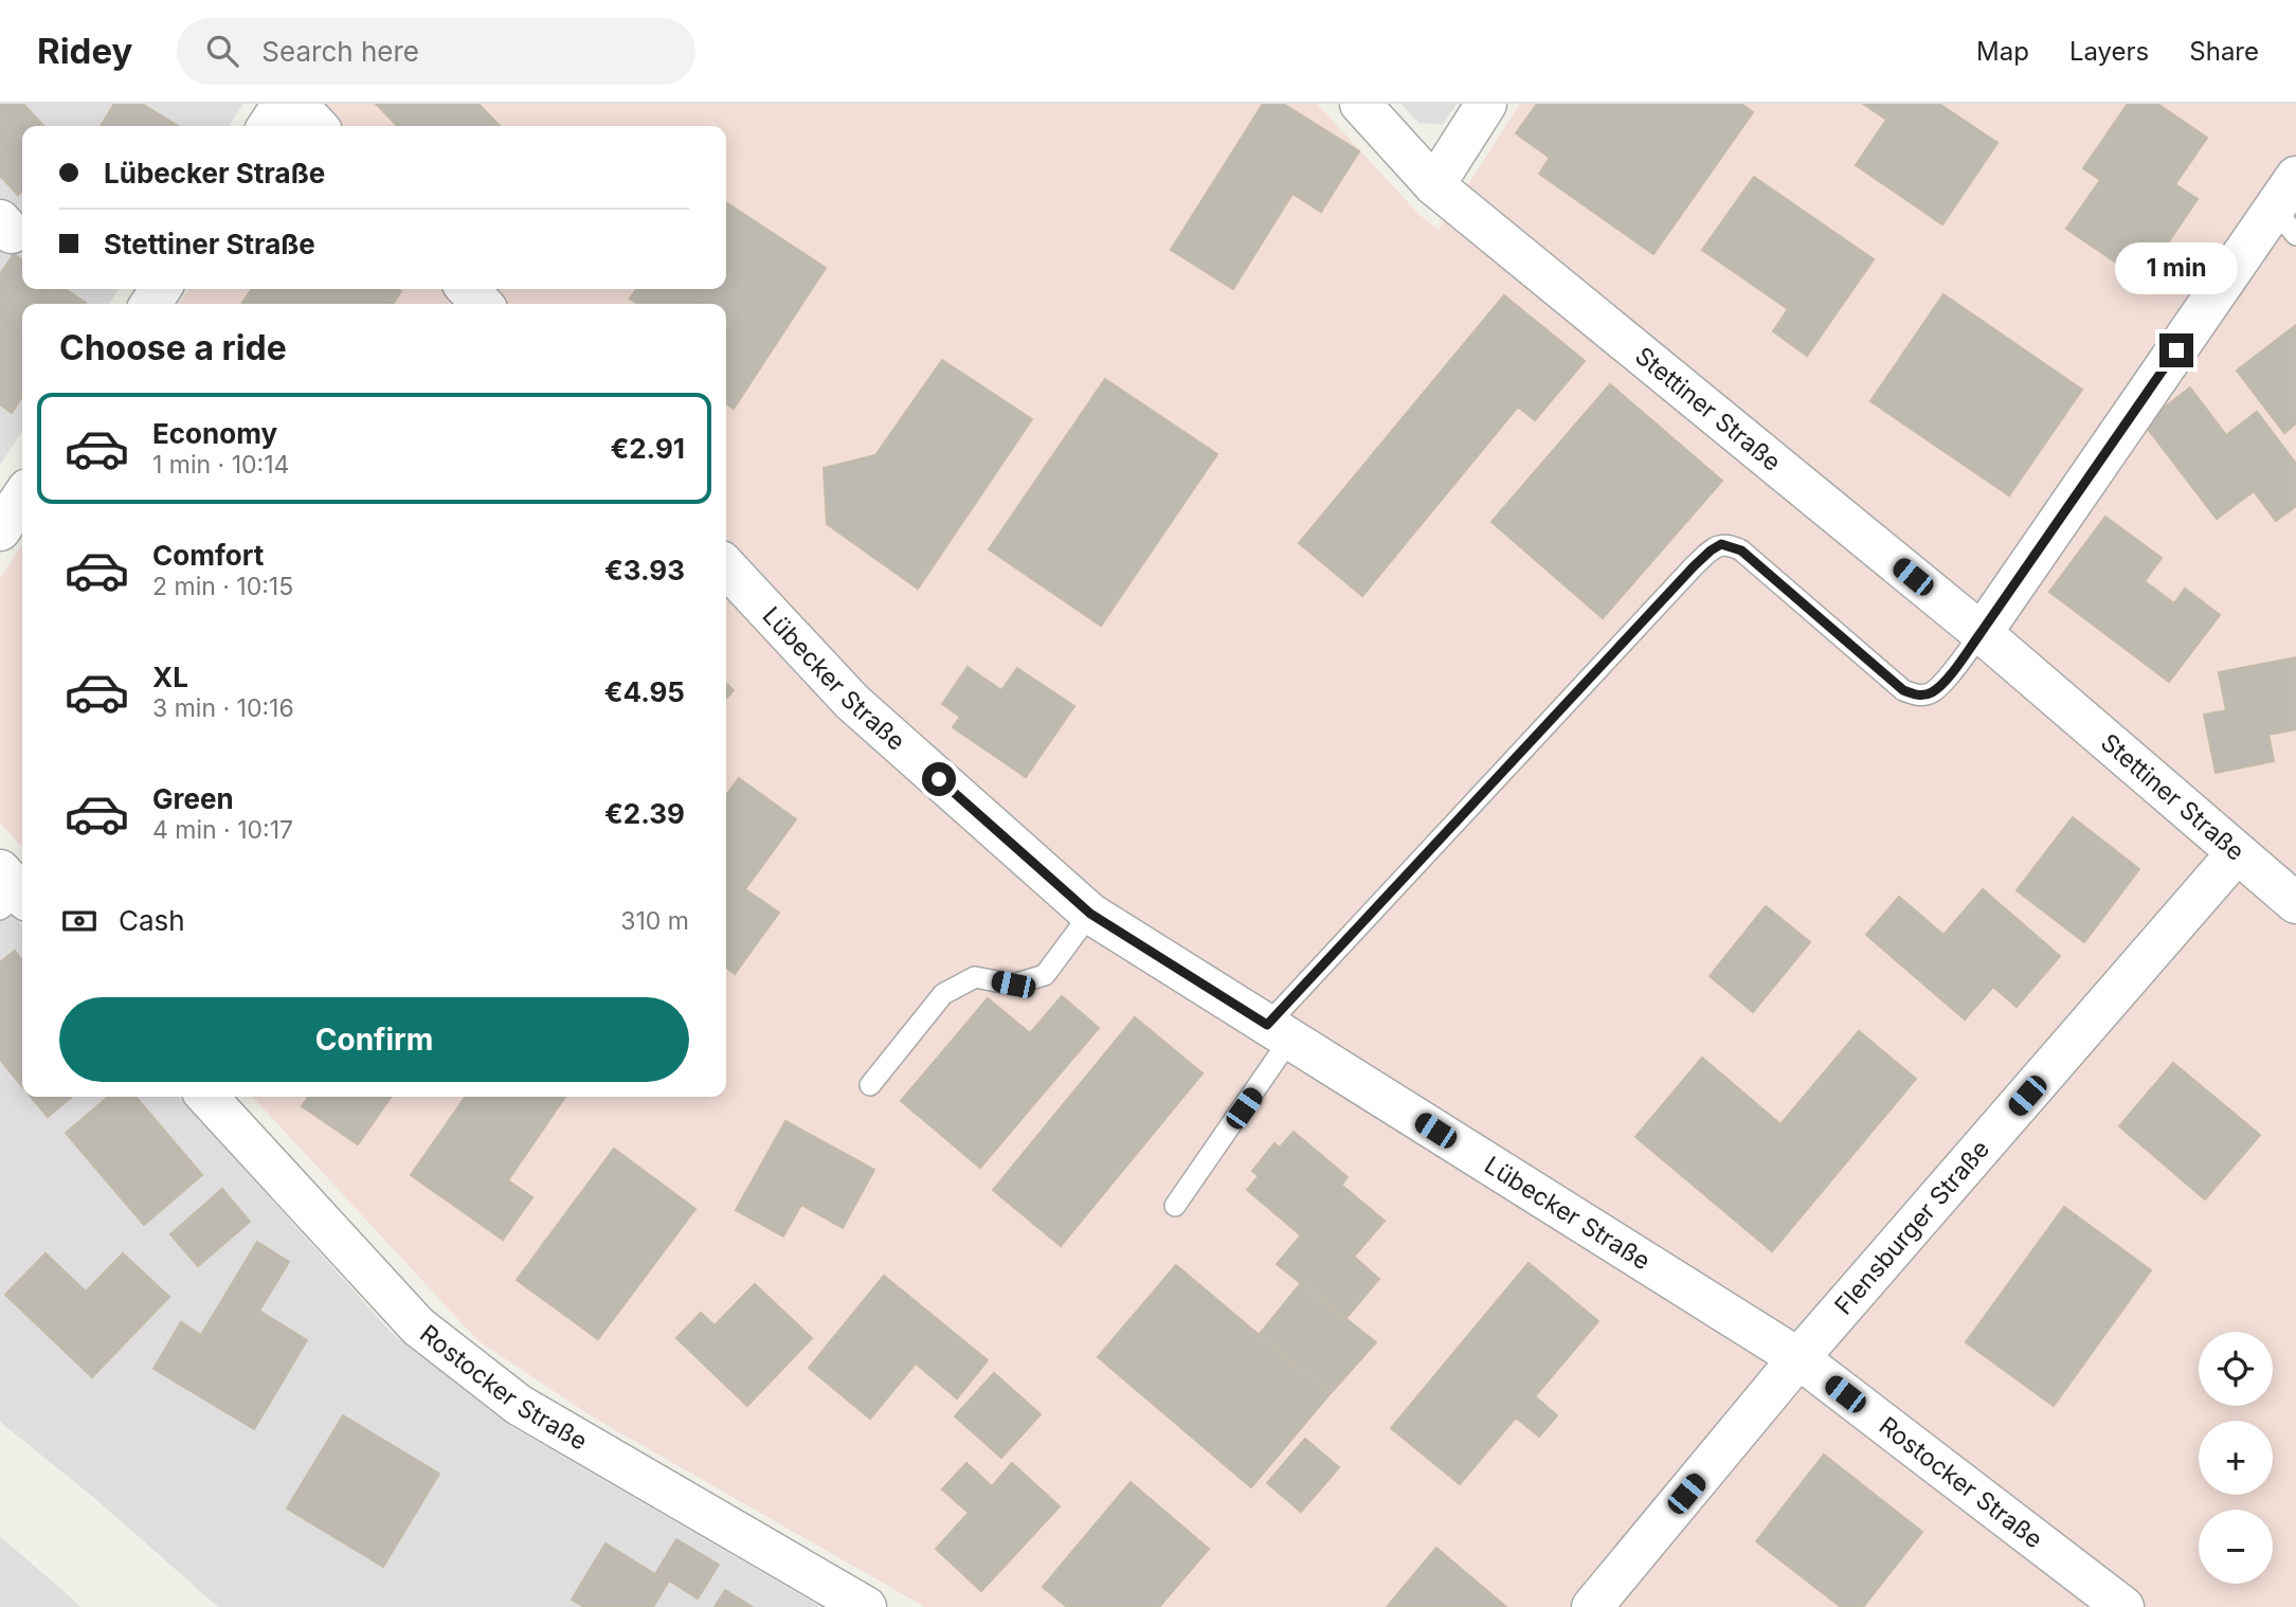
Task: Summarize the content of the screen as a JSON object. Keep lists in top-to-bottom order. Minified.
{"streets":{"street":["Stettiner Straße","Lübecker Straße","Flensburger Straße","Rostocker Straße"]},"crossings":[["Stettiner Straße","Flensburger Straße"],["Lübecker Straße","Flensburger Straße"],["Lübecker Straße","Rostocker Straße"],["Flensburger Straße","Rostocker Straße"]],"page":{"header":"Ridey","search":"Search here","nav":["Map","Layers","Share"],"banner":["Lübecker Straße","Stettiner Straße"],"bubble":"1 min","heading":"Choose a ride","list":[{"name":"Economy","note":"1 min · 10:14","value":"€2.91"},{"name":"Comfort","note":"2 min · 10:15","value":"€3.93"},{"name":"XL","note":"3 min · 10:16","value":"€4.95"},{"name":"Green","note":"4 min · 10:17","value":"€2.39"}],"pay":["Cash","310 m"],"buttons":"Confirm","map_buttons":["+","−"]}}
